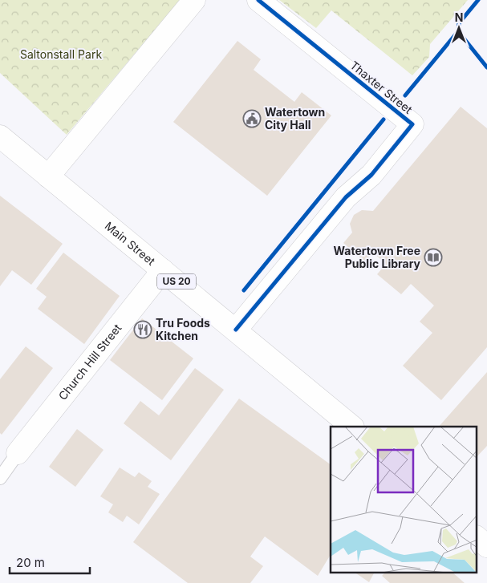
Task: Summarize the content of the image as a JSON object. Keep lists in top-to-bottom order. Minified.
{"streets":{"street":["Thaxter Street","Main Street","US 20","Church Hill Street"]},"crossings":[["Thaxter Street","Main Street"],["Main Street","Church Hill Street"]],"parks":["Saltonstall Park"],"places":{"public building":["Watertown City Hall"],"library":["Watertown Free Public Library"],"restaurant":["Tru Foods Kitchen"]},"scale_bar":"20 m","north":"top"}
